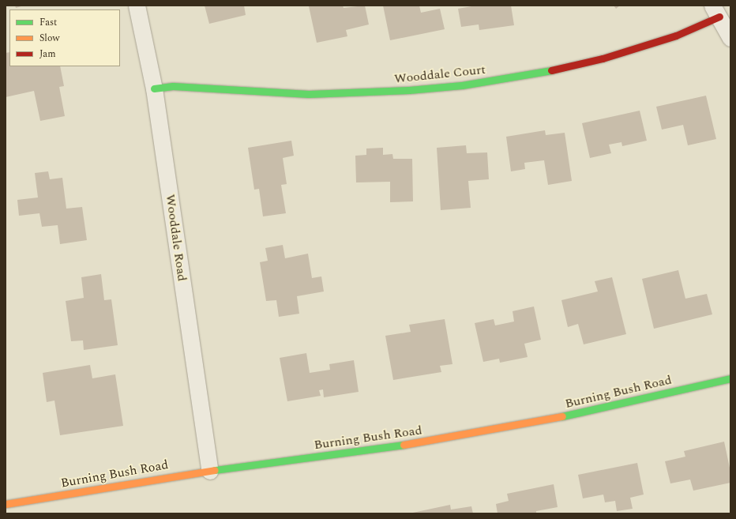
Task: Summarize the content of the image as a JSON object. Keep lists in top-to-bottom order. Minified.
{"streets":{"street":["Wooddale Court","Wooddale Road","Burning Bush Road"]},"crossings":[["Wooddale Court","Wooddale Road"],["Wooddale Road","Burning Bush Road"]],"legend":["Fast","Slow","Jam"]}
